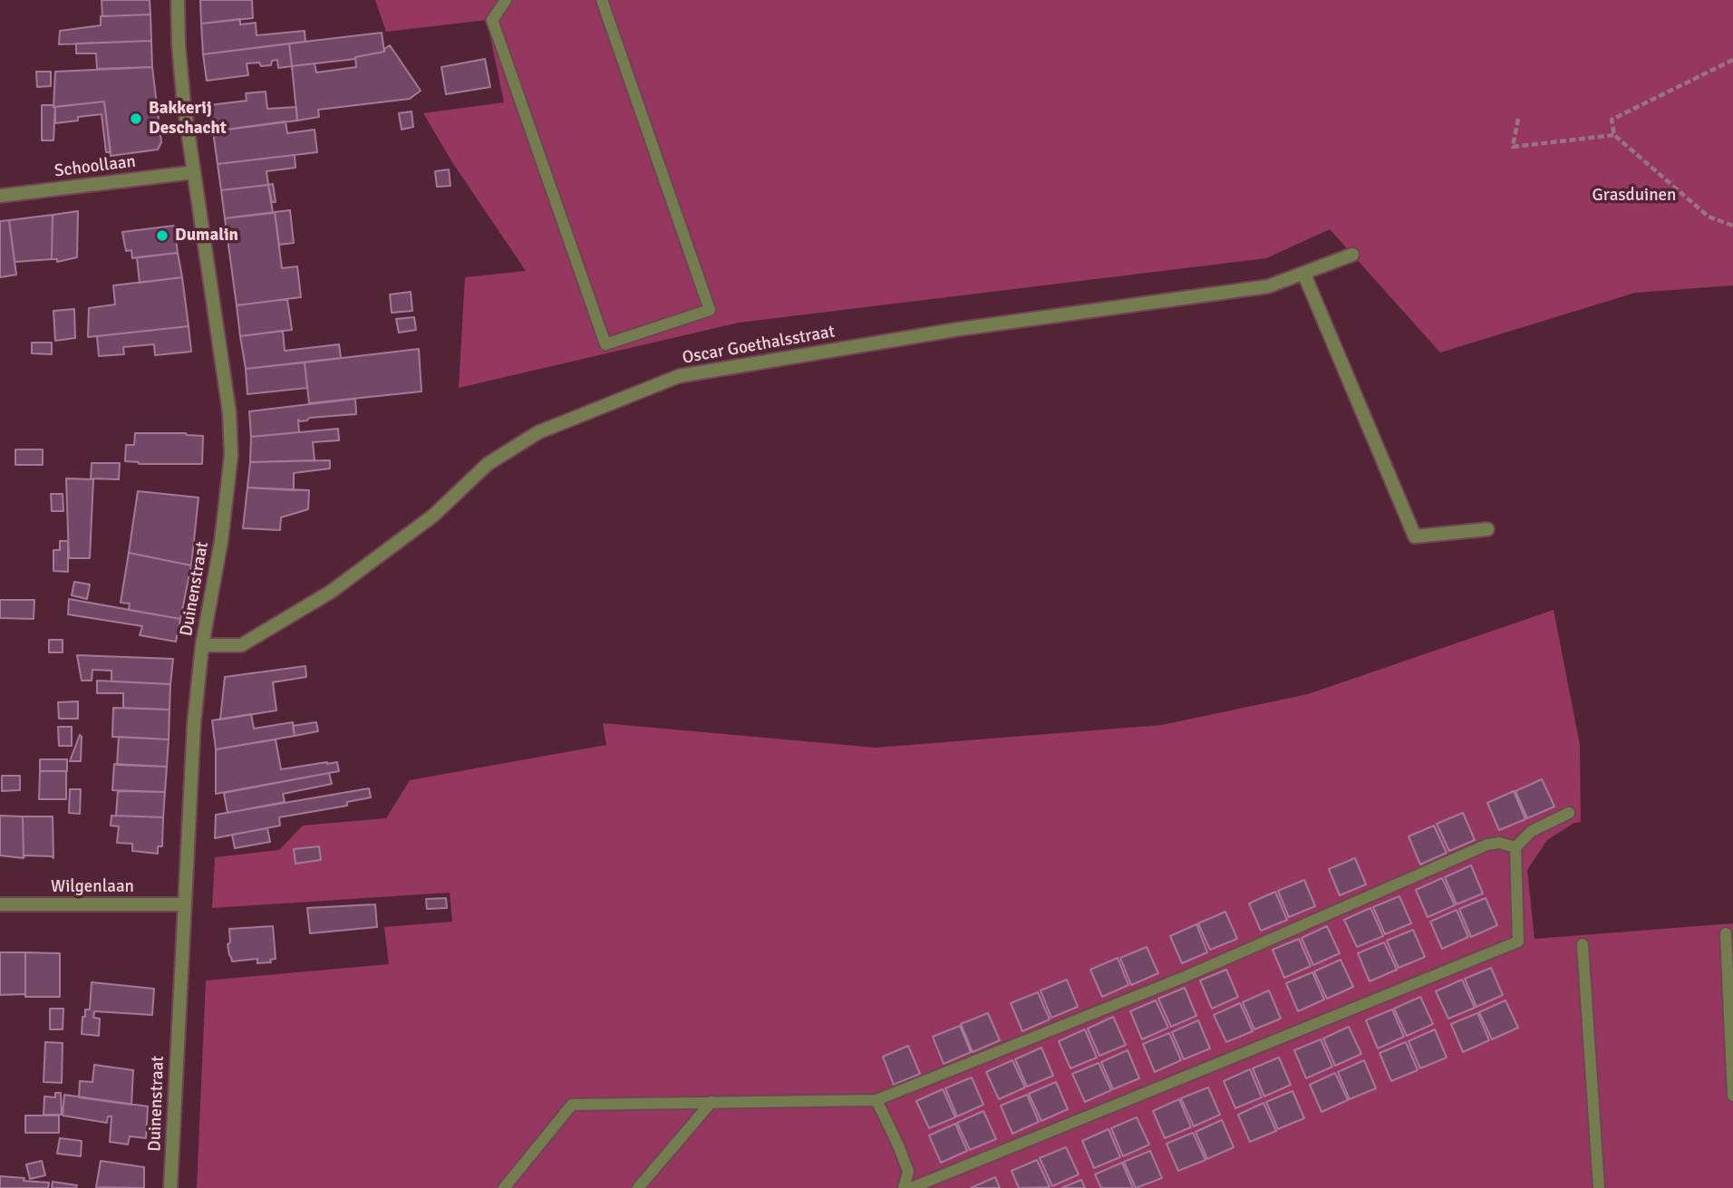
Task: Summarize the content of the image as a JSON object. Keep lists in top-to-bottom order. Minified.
{"streets":{"street":["Schoollaan","Oscar Goethalsstraat","Duinenstraat","Wilgenlaan"]},"crossings":[["Schoollaan","Duinenstraat"],["Oscar Goethalsstraat","Duinenstraat"],["Duinenstraat","Wilgenlaan"]],"parks":["Grasduinen"],"places":["Bakkerij Deschacht","Dumalin"]}
